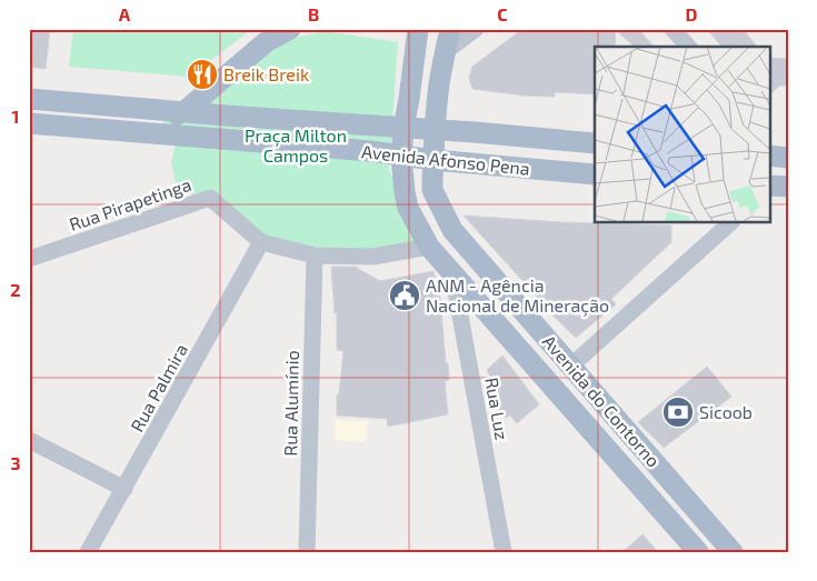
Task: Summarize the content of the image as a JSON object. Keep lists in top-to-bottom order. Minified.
{"streets":{"main road":["Avenida Afonso Pena","Avenida do Contorno"],"street":["Rua Pirapetinga","Rua Palmira","Rua Alumínio","Rua Luz"]},"crossings":[["Avenida Afonso Pena","Avenida do Contorno"],["Rua Pirapetinga","Rua Palmira"],["Avenida do Contorno","Rua Luz"]],"parks":["Praça Milton Campos"],"places":{"restaurant":["Breik Breik"],"public building":["ANM - Agência Nacional de Mineração"],"bank":["Sicoob"]},"grid":{"columns":["A","B","C","D"],"rows":["1","2","3"]}}
